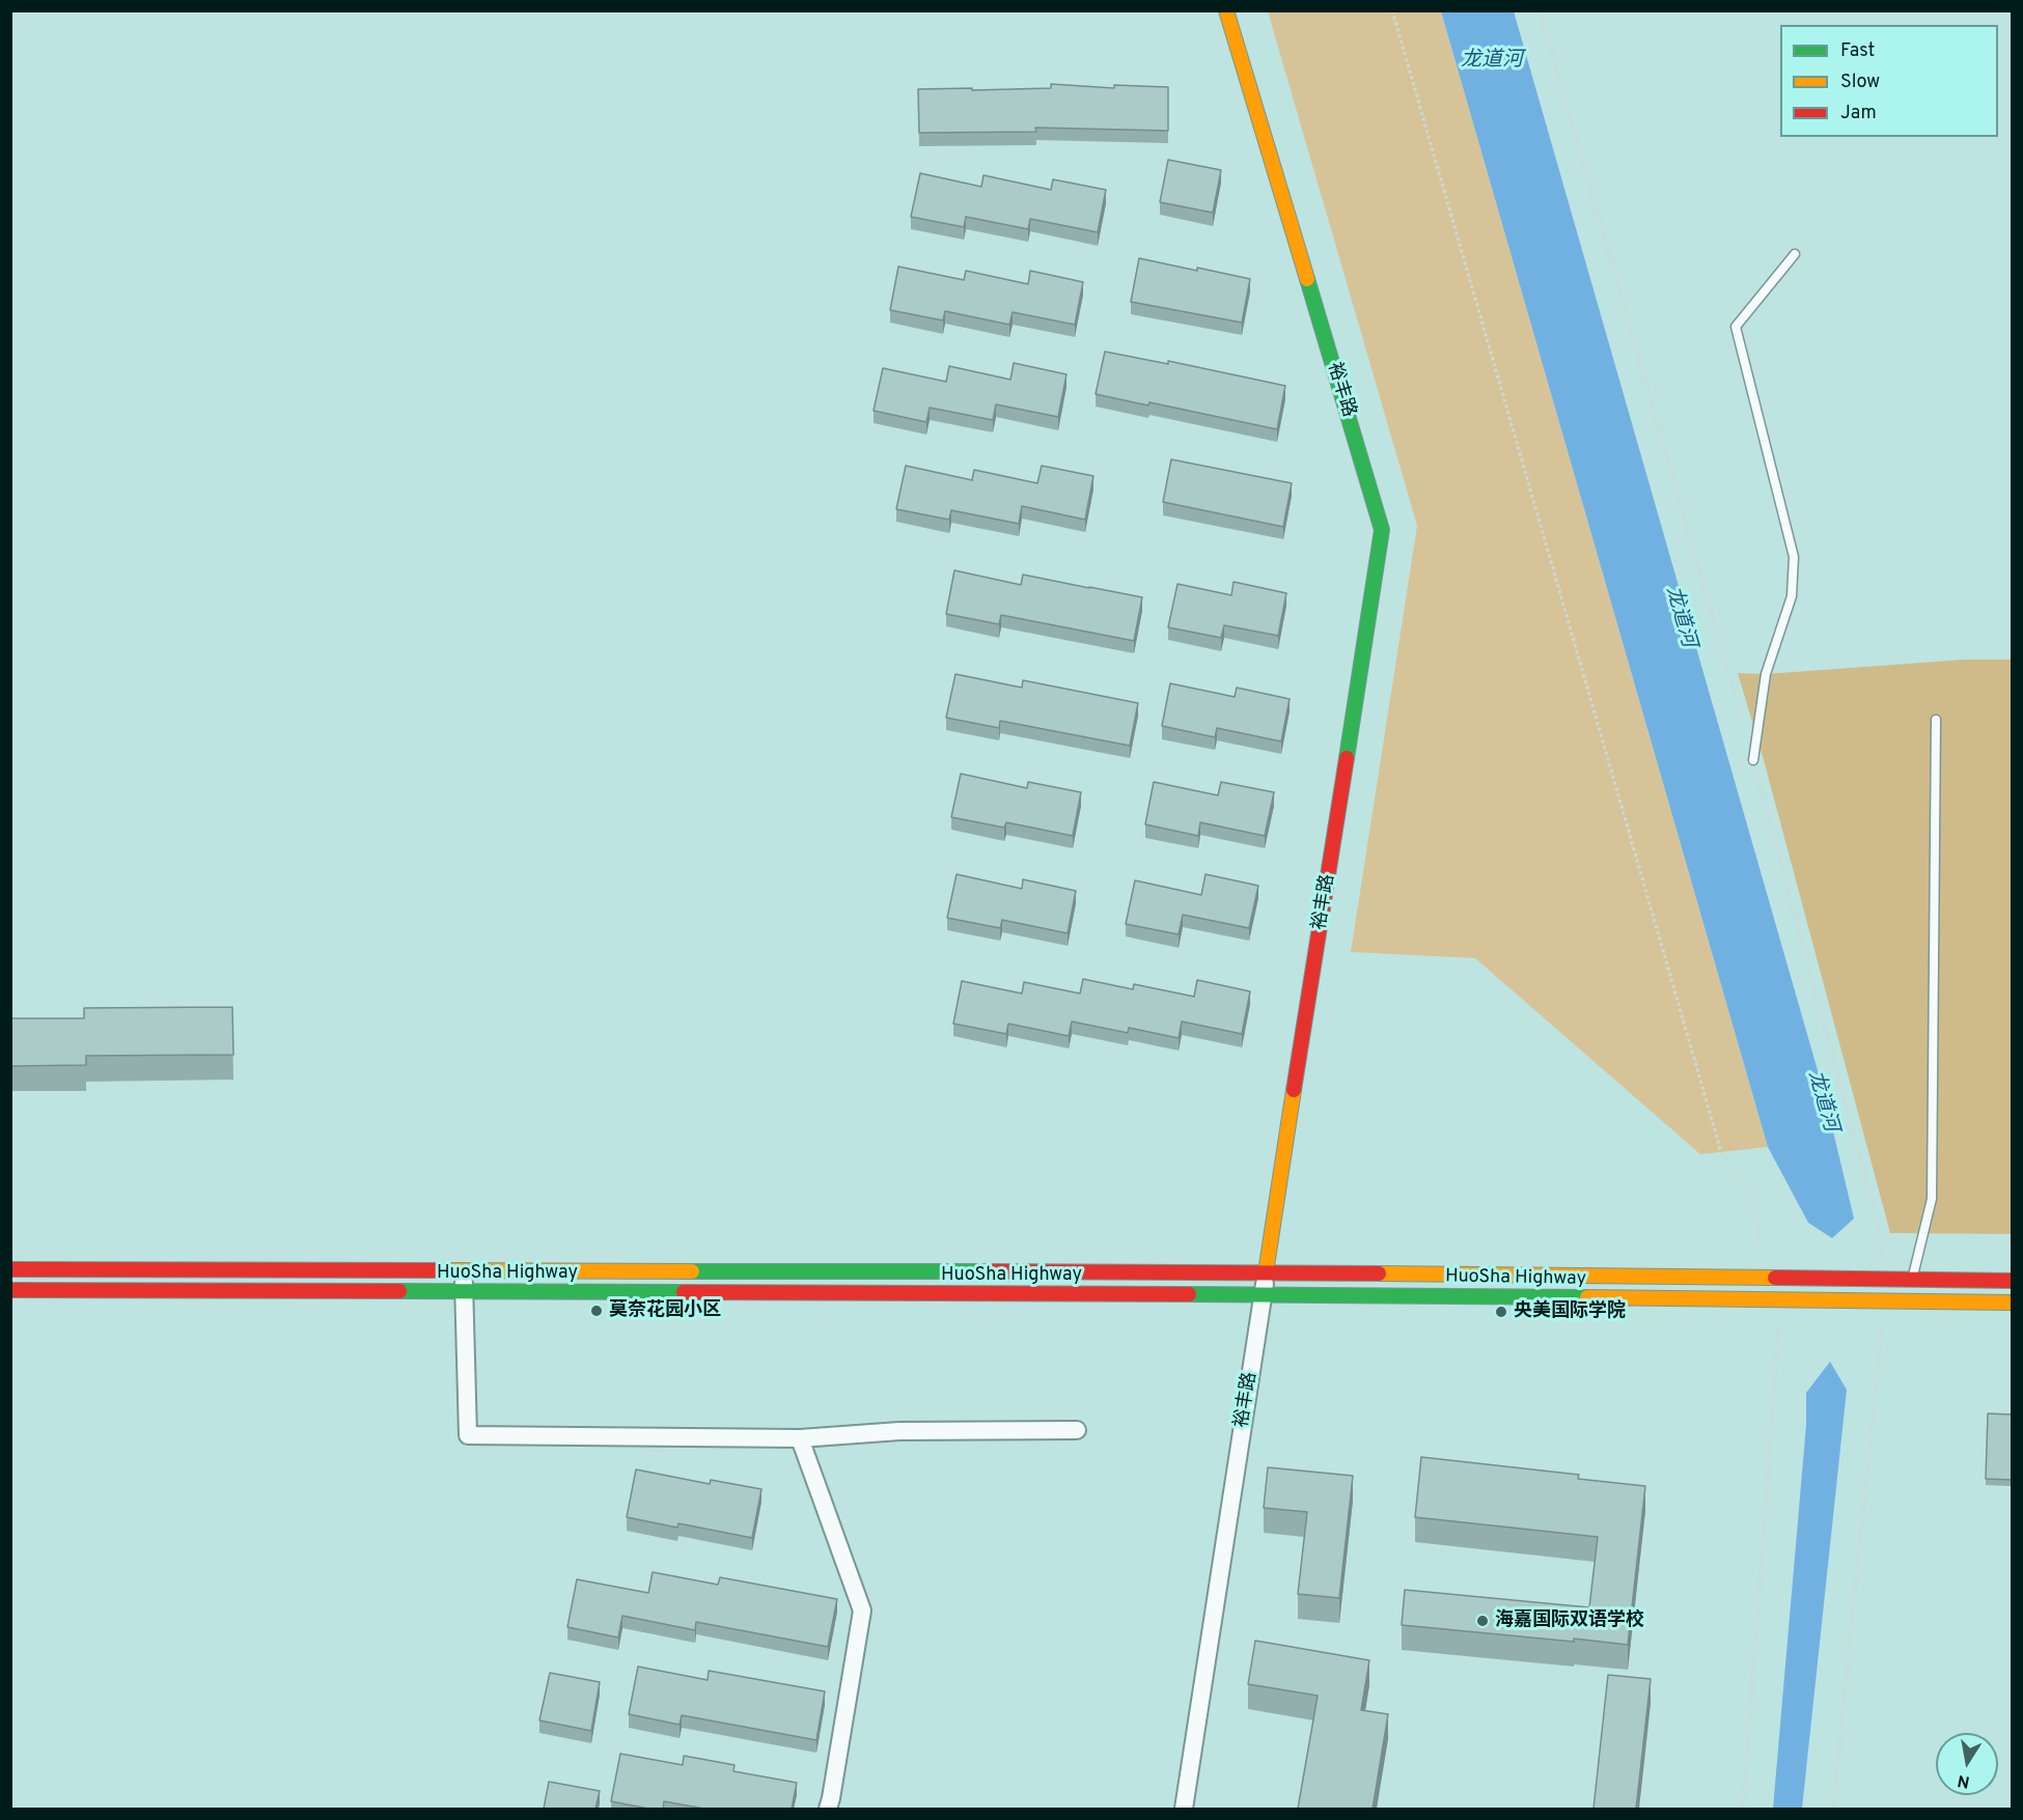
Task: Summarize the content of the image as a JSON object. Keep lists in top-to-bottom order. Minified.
{"streets":{"main road":["裕丰路","HuoSha Highway"]},"crossings":[["裕丰路","HuoSha Highway"]],"water":["龙道河"],"places":["莫奈花园小区","央美国际学院","海嘉国际双语学校"],"legend":["Fast","Slow","Jam"],"north":"bottom"}
